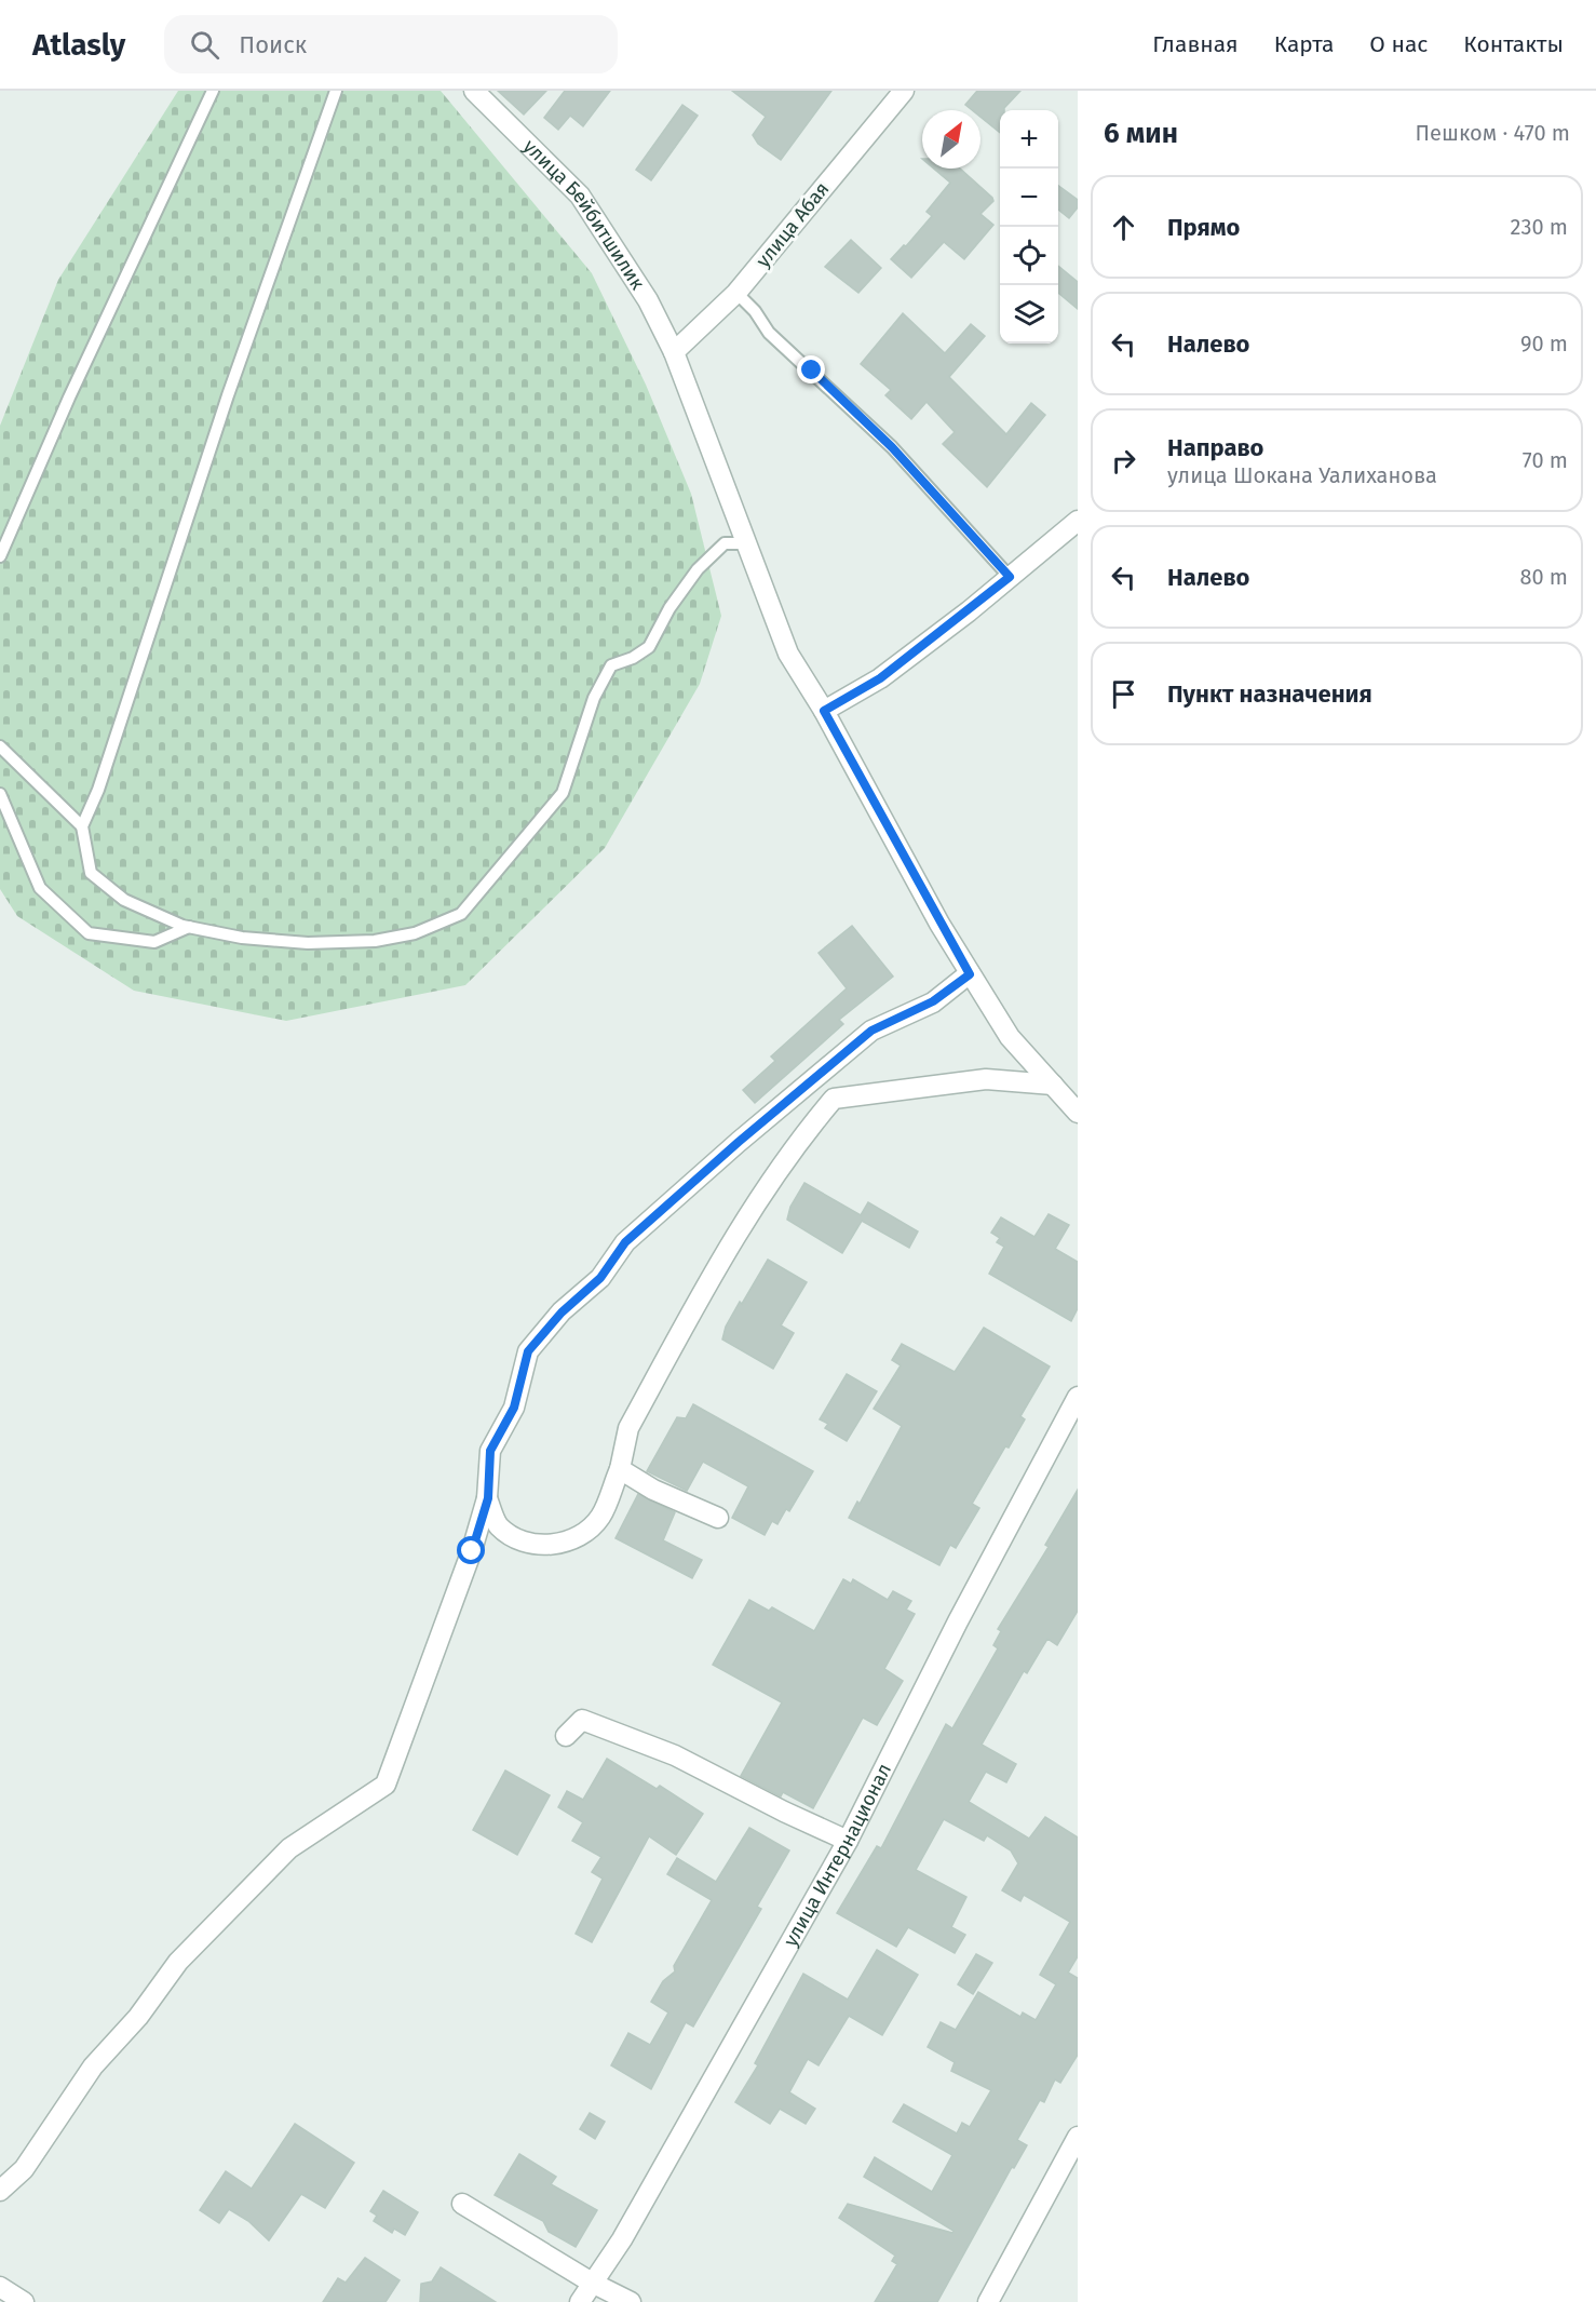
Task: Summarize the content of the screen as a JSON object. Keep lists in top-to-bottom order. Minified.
{"streets":{"street":["улица Бейбитшилик","улица Абая","улица Интернационал"]},"crossings":[["улица Бейбитшилик","улица Абая"]],"north":"top right","page":{"header":"Atlasly","search":"Поиск","nav":["Главная","Карта","О нас","Контакты"],"heading":["6 мин","Пешком · 470 m"],"map_buttons":["+","−"],"list":[["Прямо","230 m"],["Налево","90 m"],["Направо","улица Шокана Уалиханова","70 m"],["Налево","80 m"],"Пункт назначения"]}}
